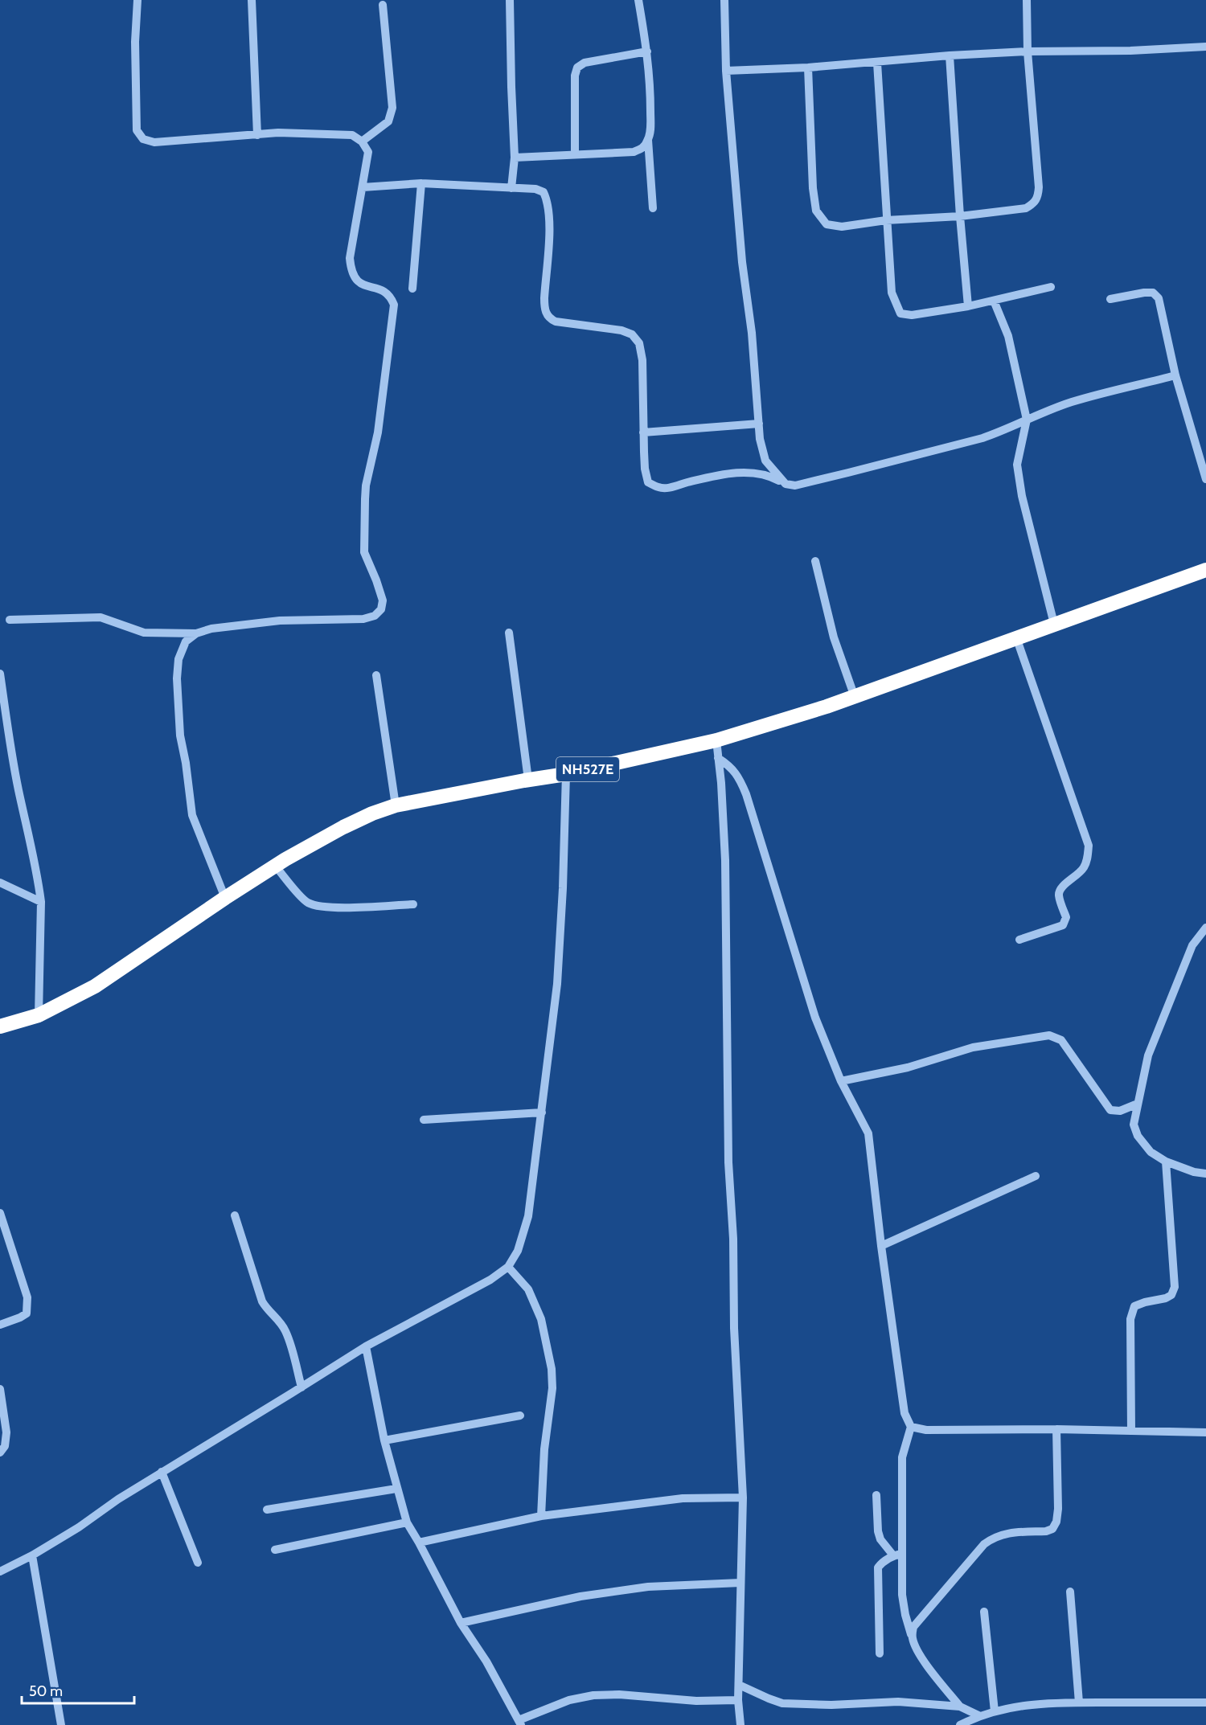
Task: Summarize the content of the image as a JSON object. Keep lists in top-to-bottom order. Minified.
{"streets":{"highway":["NH527E"]},"scale_bar":"50 m"}
